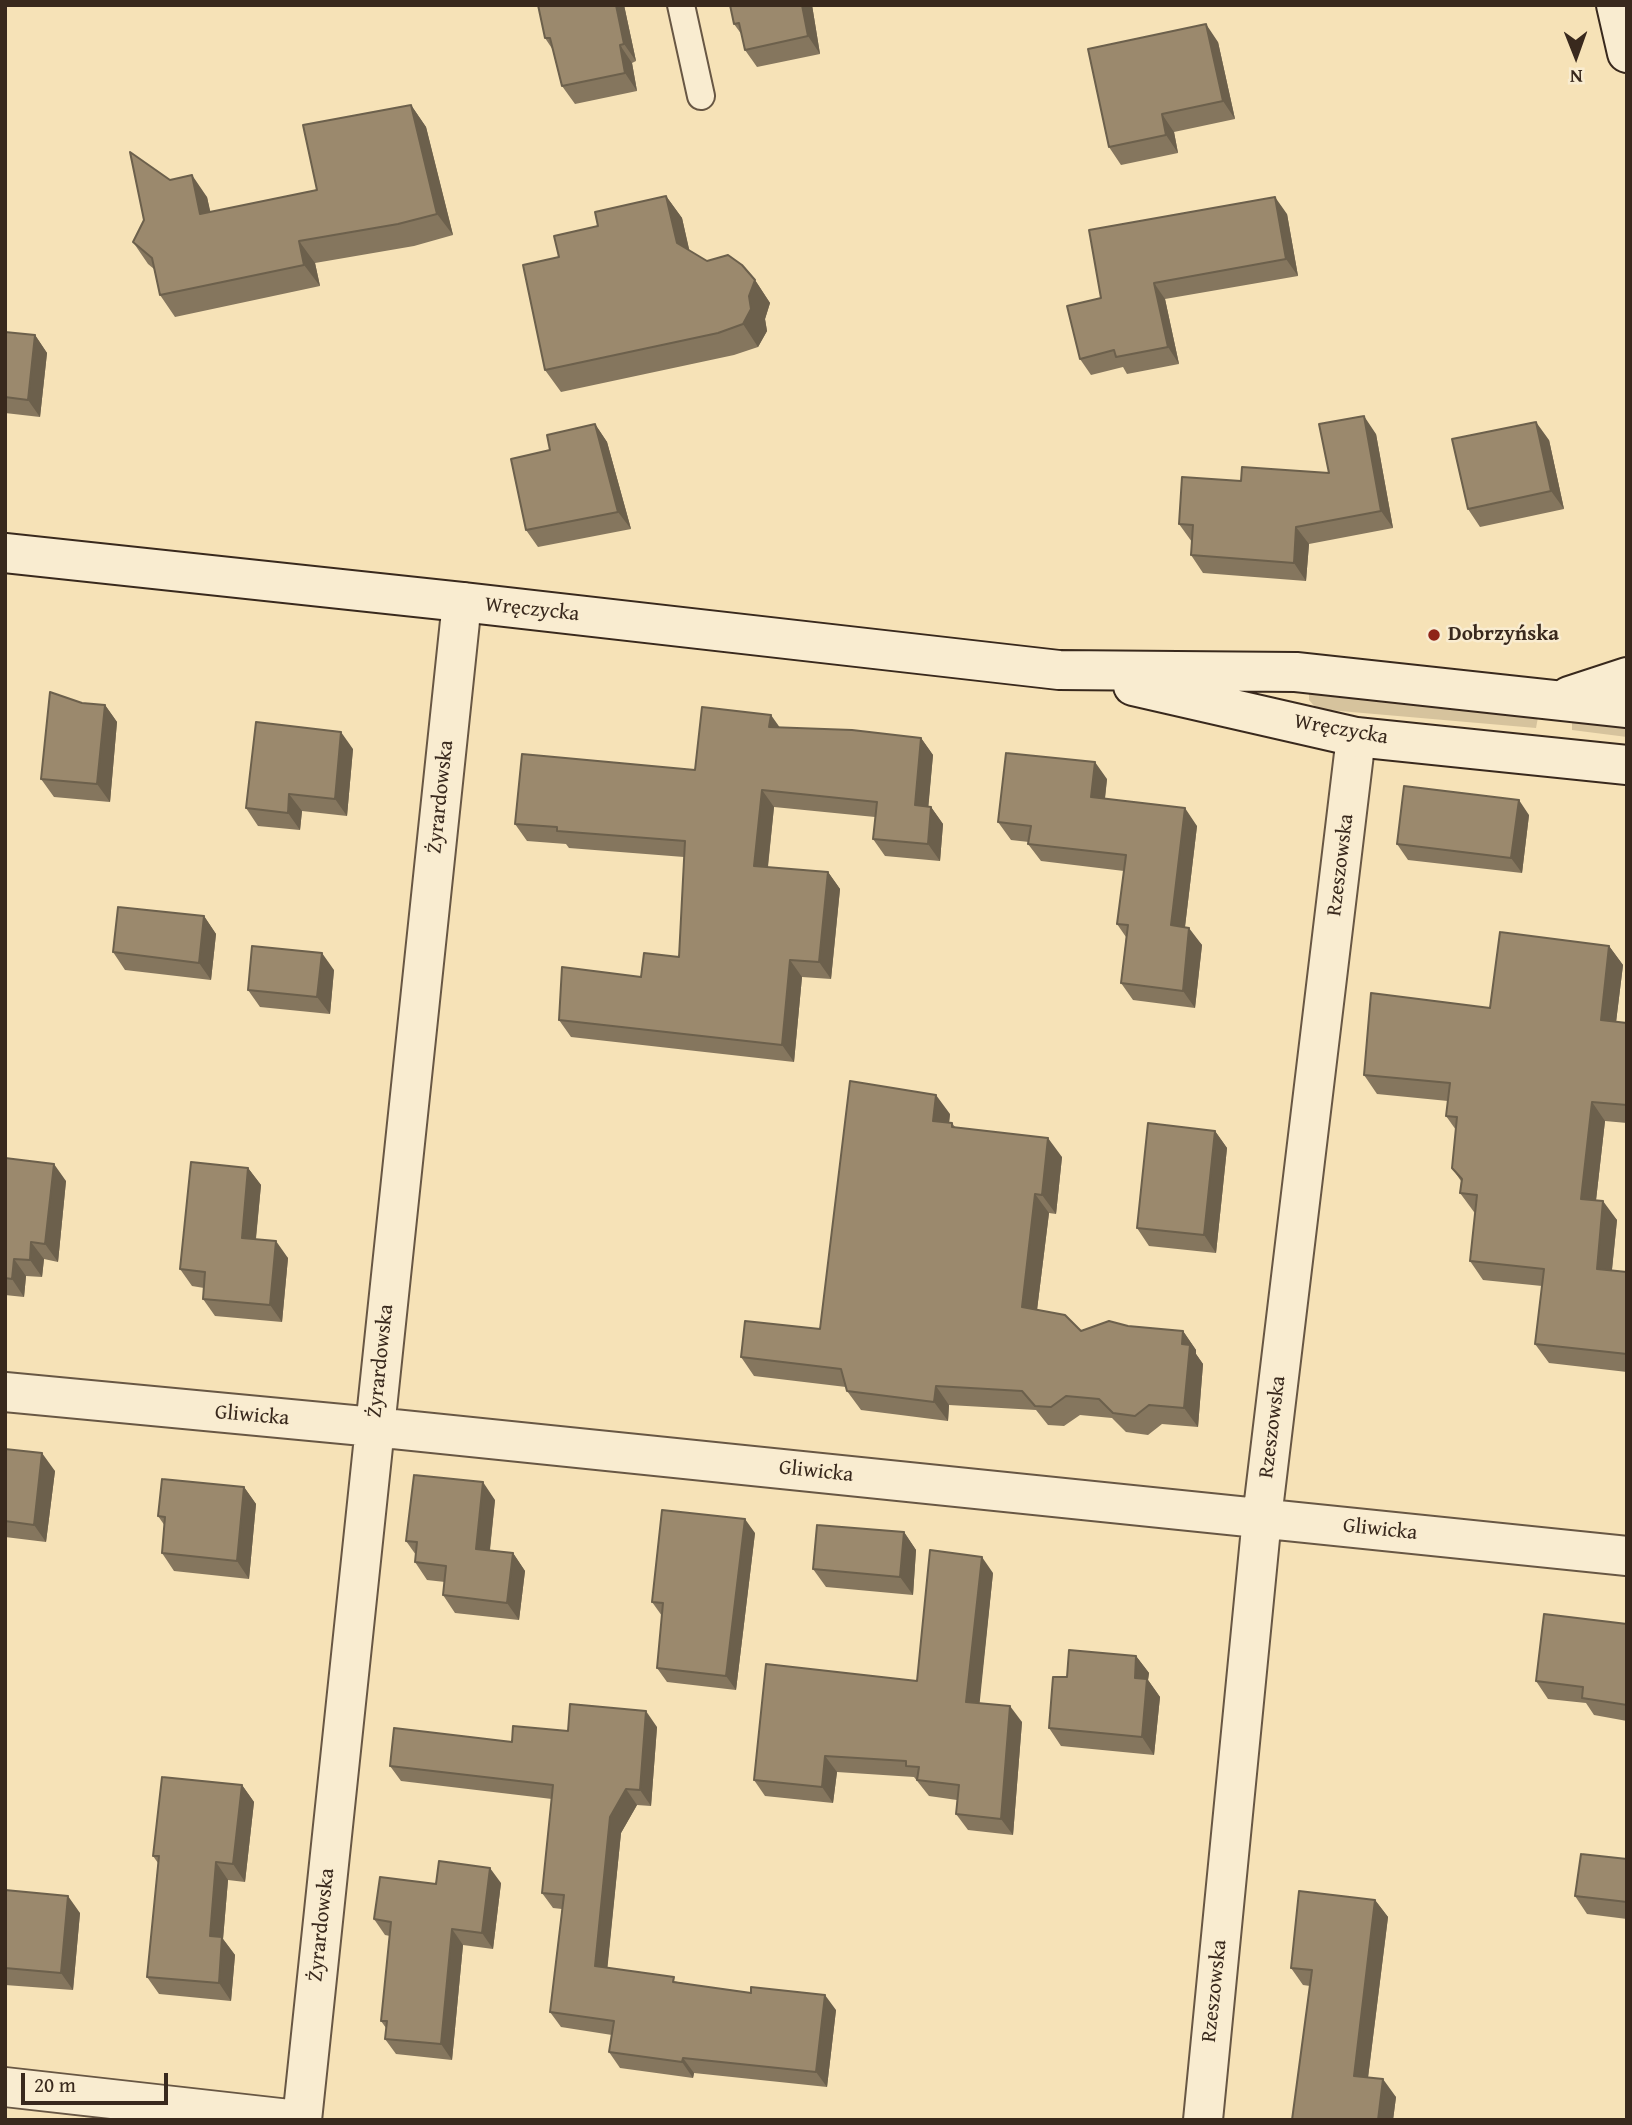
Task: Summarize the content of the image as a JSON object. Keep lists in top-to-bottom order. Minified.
{"streets":{"street":["Wręczycka","Żyrardowska","Rzeszowska","Gliwicka"]},"crossings":[["Wręczycka","Żyrardowska"],["Wręczycka","Rzeszowska"],["Żyrardowska","Gliwicka"],["Rzeszowska","Gliwicka"]],"places":["Dobrzyńska"],"scale_bar":"20 m","north":"bottom"}
